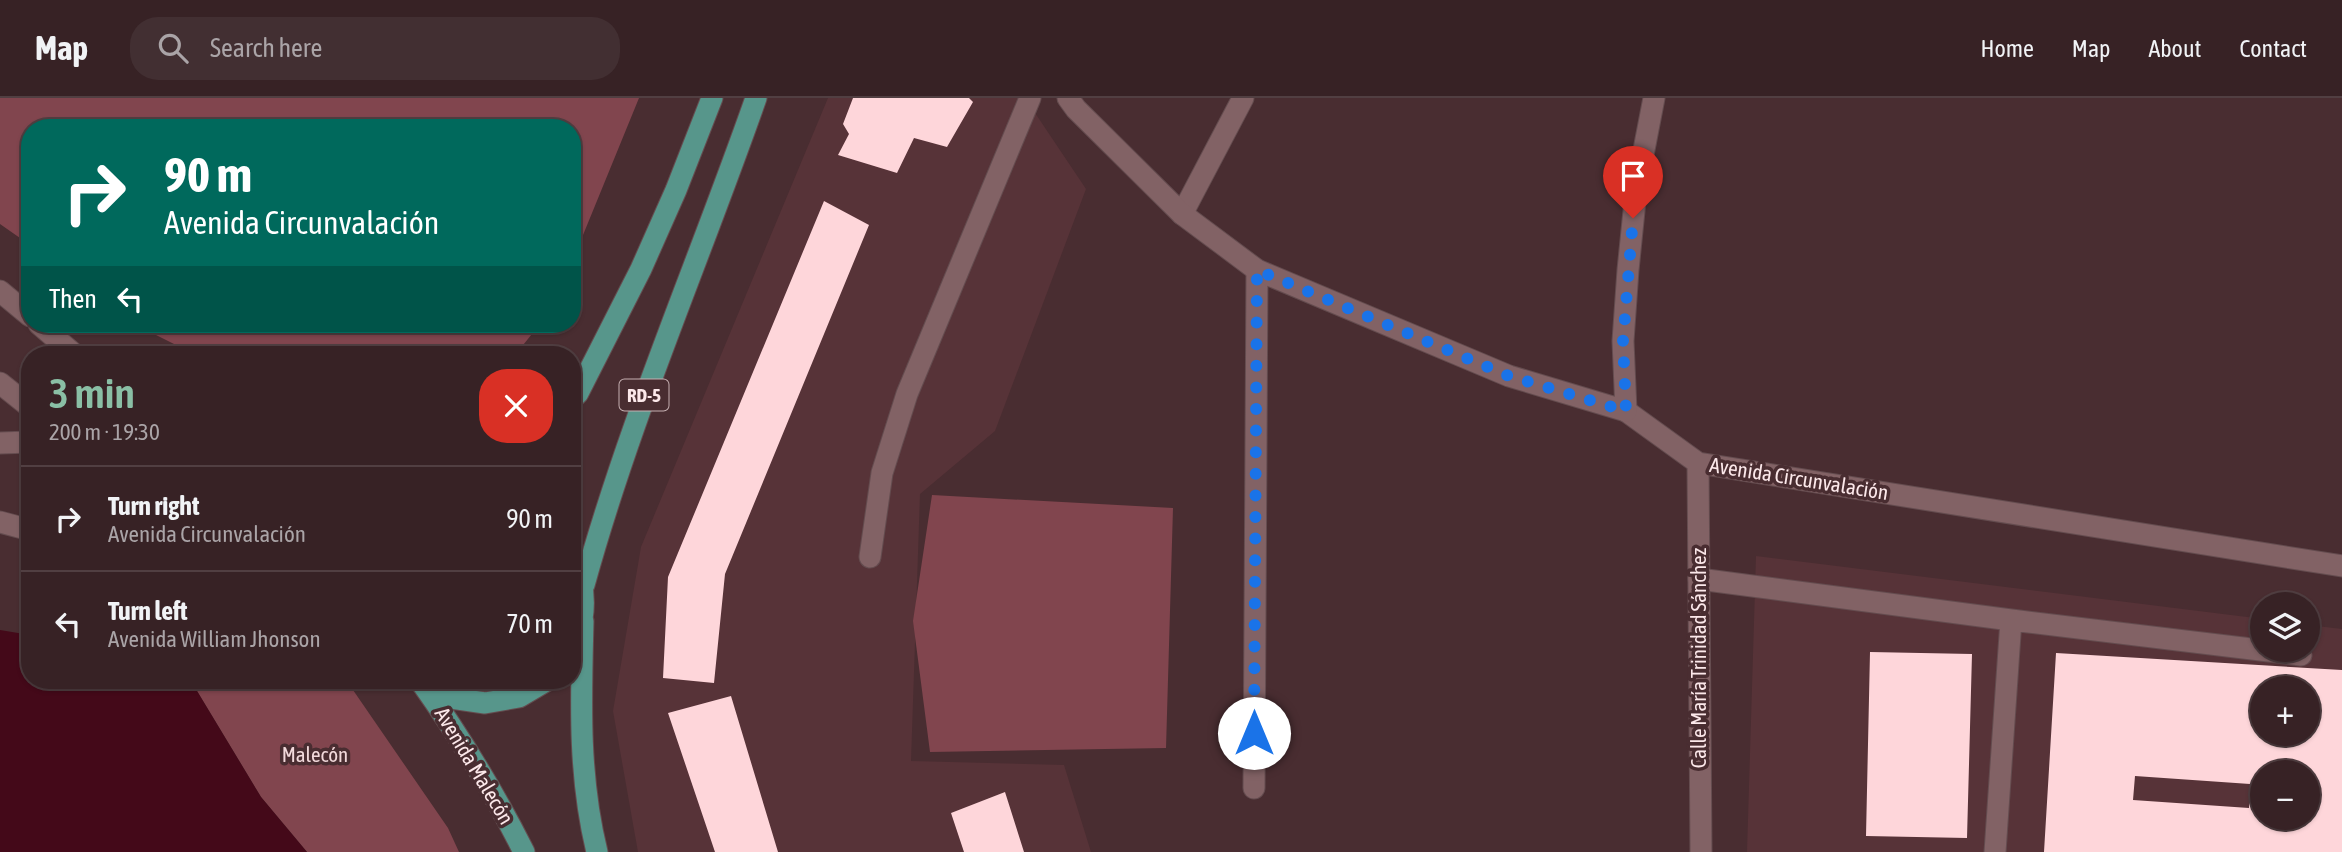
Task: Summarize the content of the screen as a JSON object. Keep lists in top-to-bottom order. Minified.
{"streets":{"main road":["RD-5","Avenida Malecón"],"street":["Avenida Circunvalación","Calle María Trinidad Sánchez"]},"crossings":[["Avenida Circunvalación","Calle María Trinidad Sánchez"]],"parks":["Malecón"],"page":{"header":"Map","search":"Search here","nav":["Home","Map","About","Contact"],"turn":["90 m","Avenida Circunvalación"],"then":"Then","heading":["3 min","200 m · 19:30"],"list":[{"name":"Turn right","note":"Avenida Circunvalación","value":"90 m"},{"name":"Turn left","note":"Avenida William Jhonson","value":"70 m"}],"map_buttons":["+","−"]}}
